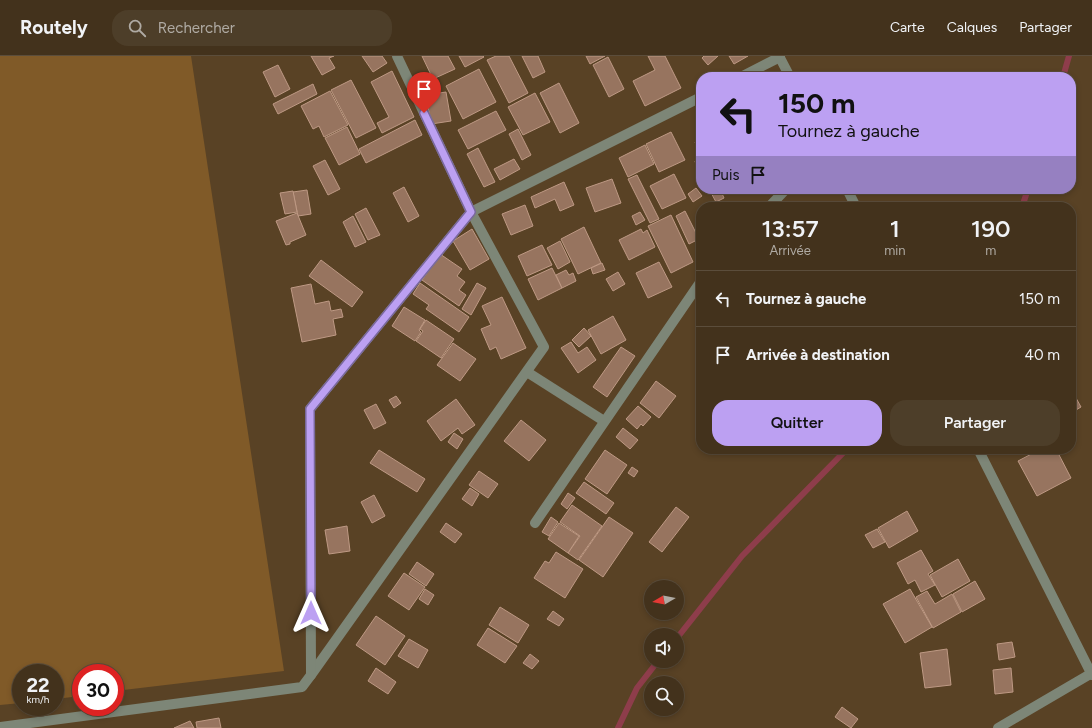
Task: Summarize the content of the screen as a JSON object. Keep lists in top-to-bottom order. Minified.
{"north":"left","page":{"header":"Routely","search":"Rechercher","nav":["Carte","Calques","Partager"],"turn":["150 m","Tournez à gauche"],"then":"Puis","eta":["13:57","Arrivée","1","min","190","m"],"list":[{"name":"Tournez à gauche","value":"150 m"},{"name":"Arrivée à destination","value":"40 m"}],"buttons":["Quitter","Partager"],"speed":"22 km/h","limit":"30"}}
